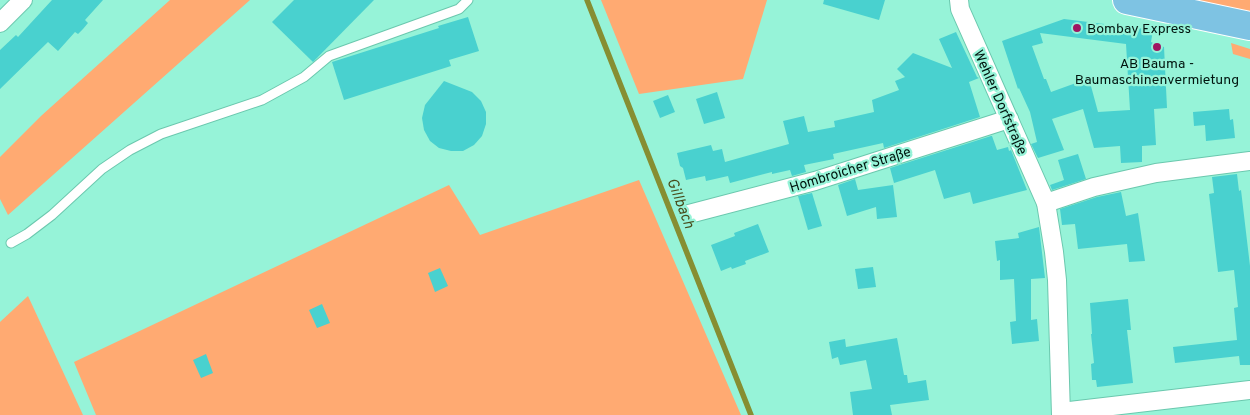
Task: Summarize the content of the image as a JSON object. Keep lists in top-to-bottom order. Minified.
{"streets":{"street":["Wehler Dorfstraße","Hombroicher Straße"]},"crossings":[["Wehler Dorfstraße","Hombroicher Straße"]],"water":["Gillbach"],"places":["Bombay Express","AB Bauma - Baumaschinenvermietung"]}
